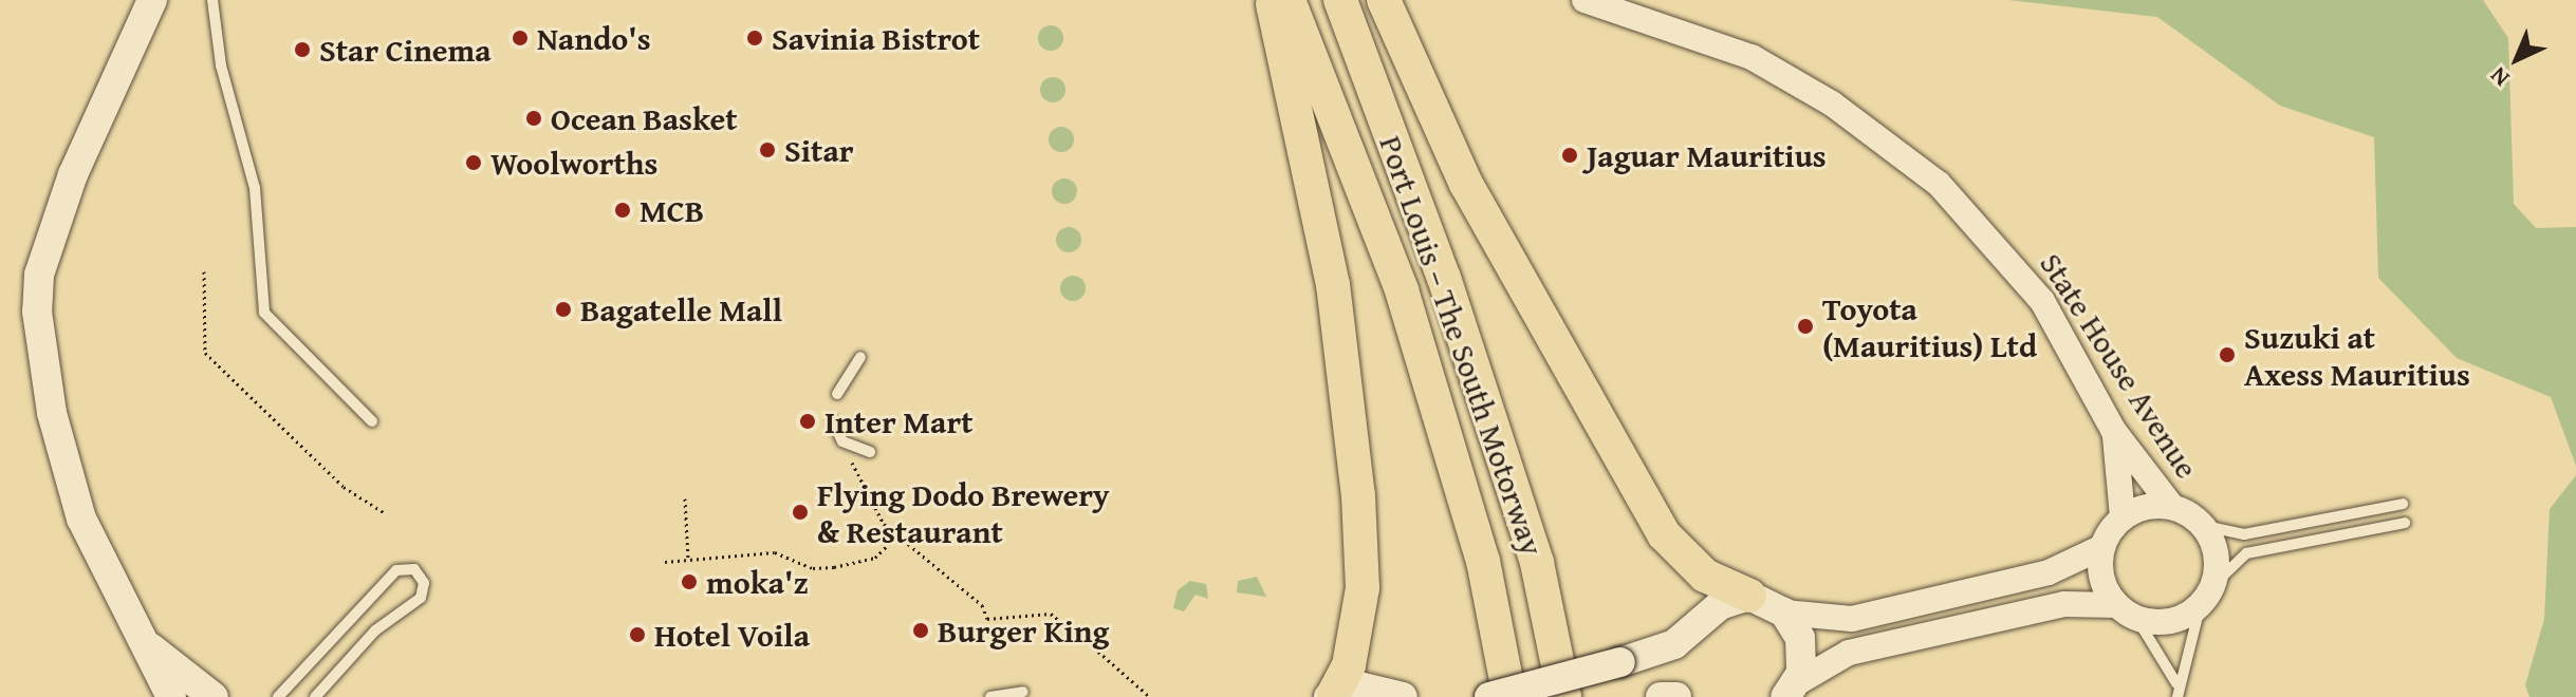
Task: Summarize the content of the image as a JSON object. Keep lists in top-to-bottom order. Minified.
{"streets":{"highway":["Port Louis – The South Motorway"],"street":["State House Avenue"]},"places":["Nando's","Savinia Bistrot","Star Cinema","Ocean Basket","Sitar","Jaguar Mauritius","Woolworths","MCB","Bagatelle Mall","Toyota (Mauritius) Ltd","Suzuki at Axess Mauritius","Inter Mart","Flying Dodo Brewery & Restaurant","moka'z","Burger King","Hotel Voila"],"north":"bottom left"}
